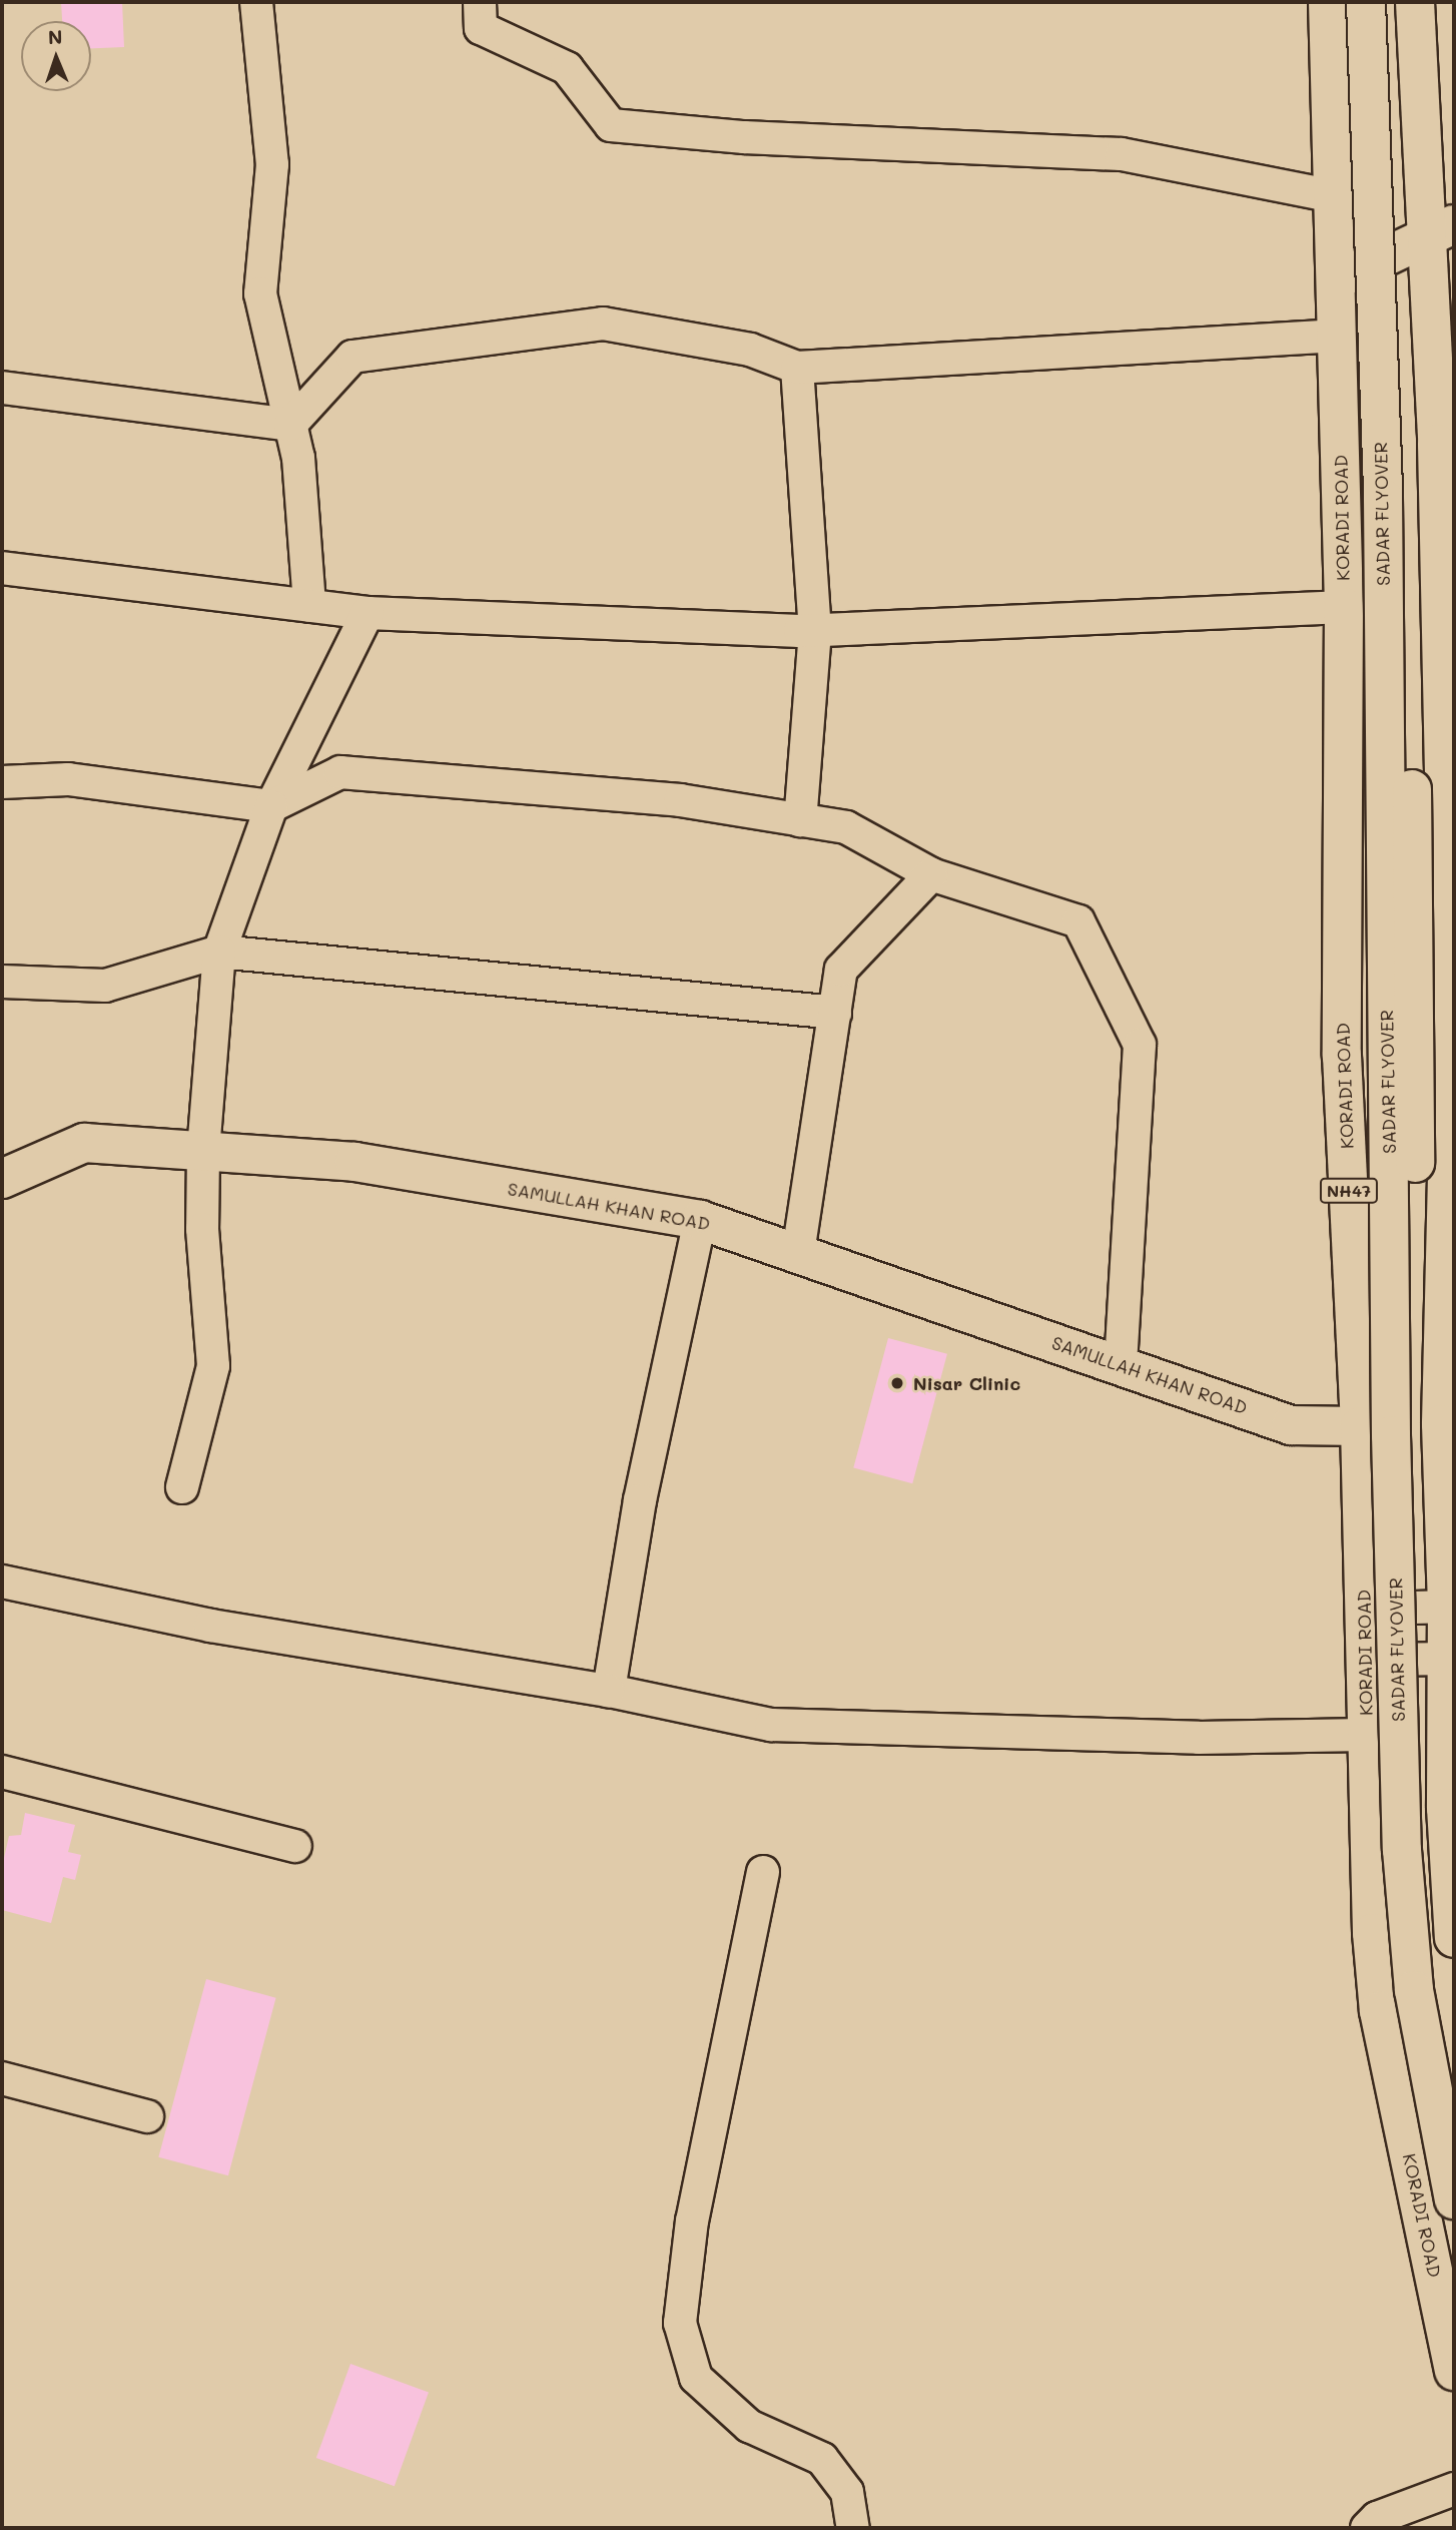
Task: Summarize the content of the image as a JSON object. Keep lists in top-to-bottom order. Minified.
{"streets":{"main road":["SADAR FLYOVER","KORADI ROAD","NH47","SAMULLAH KHAN ROAD"]},"crossings":[["KORADI ROAD","SAMULLAH KHAN ROAD"]],"places":["Nisar Clinic"],"north":"top"}
